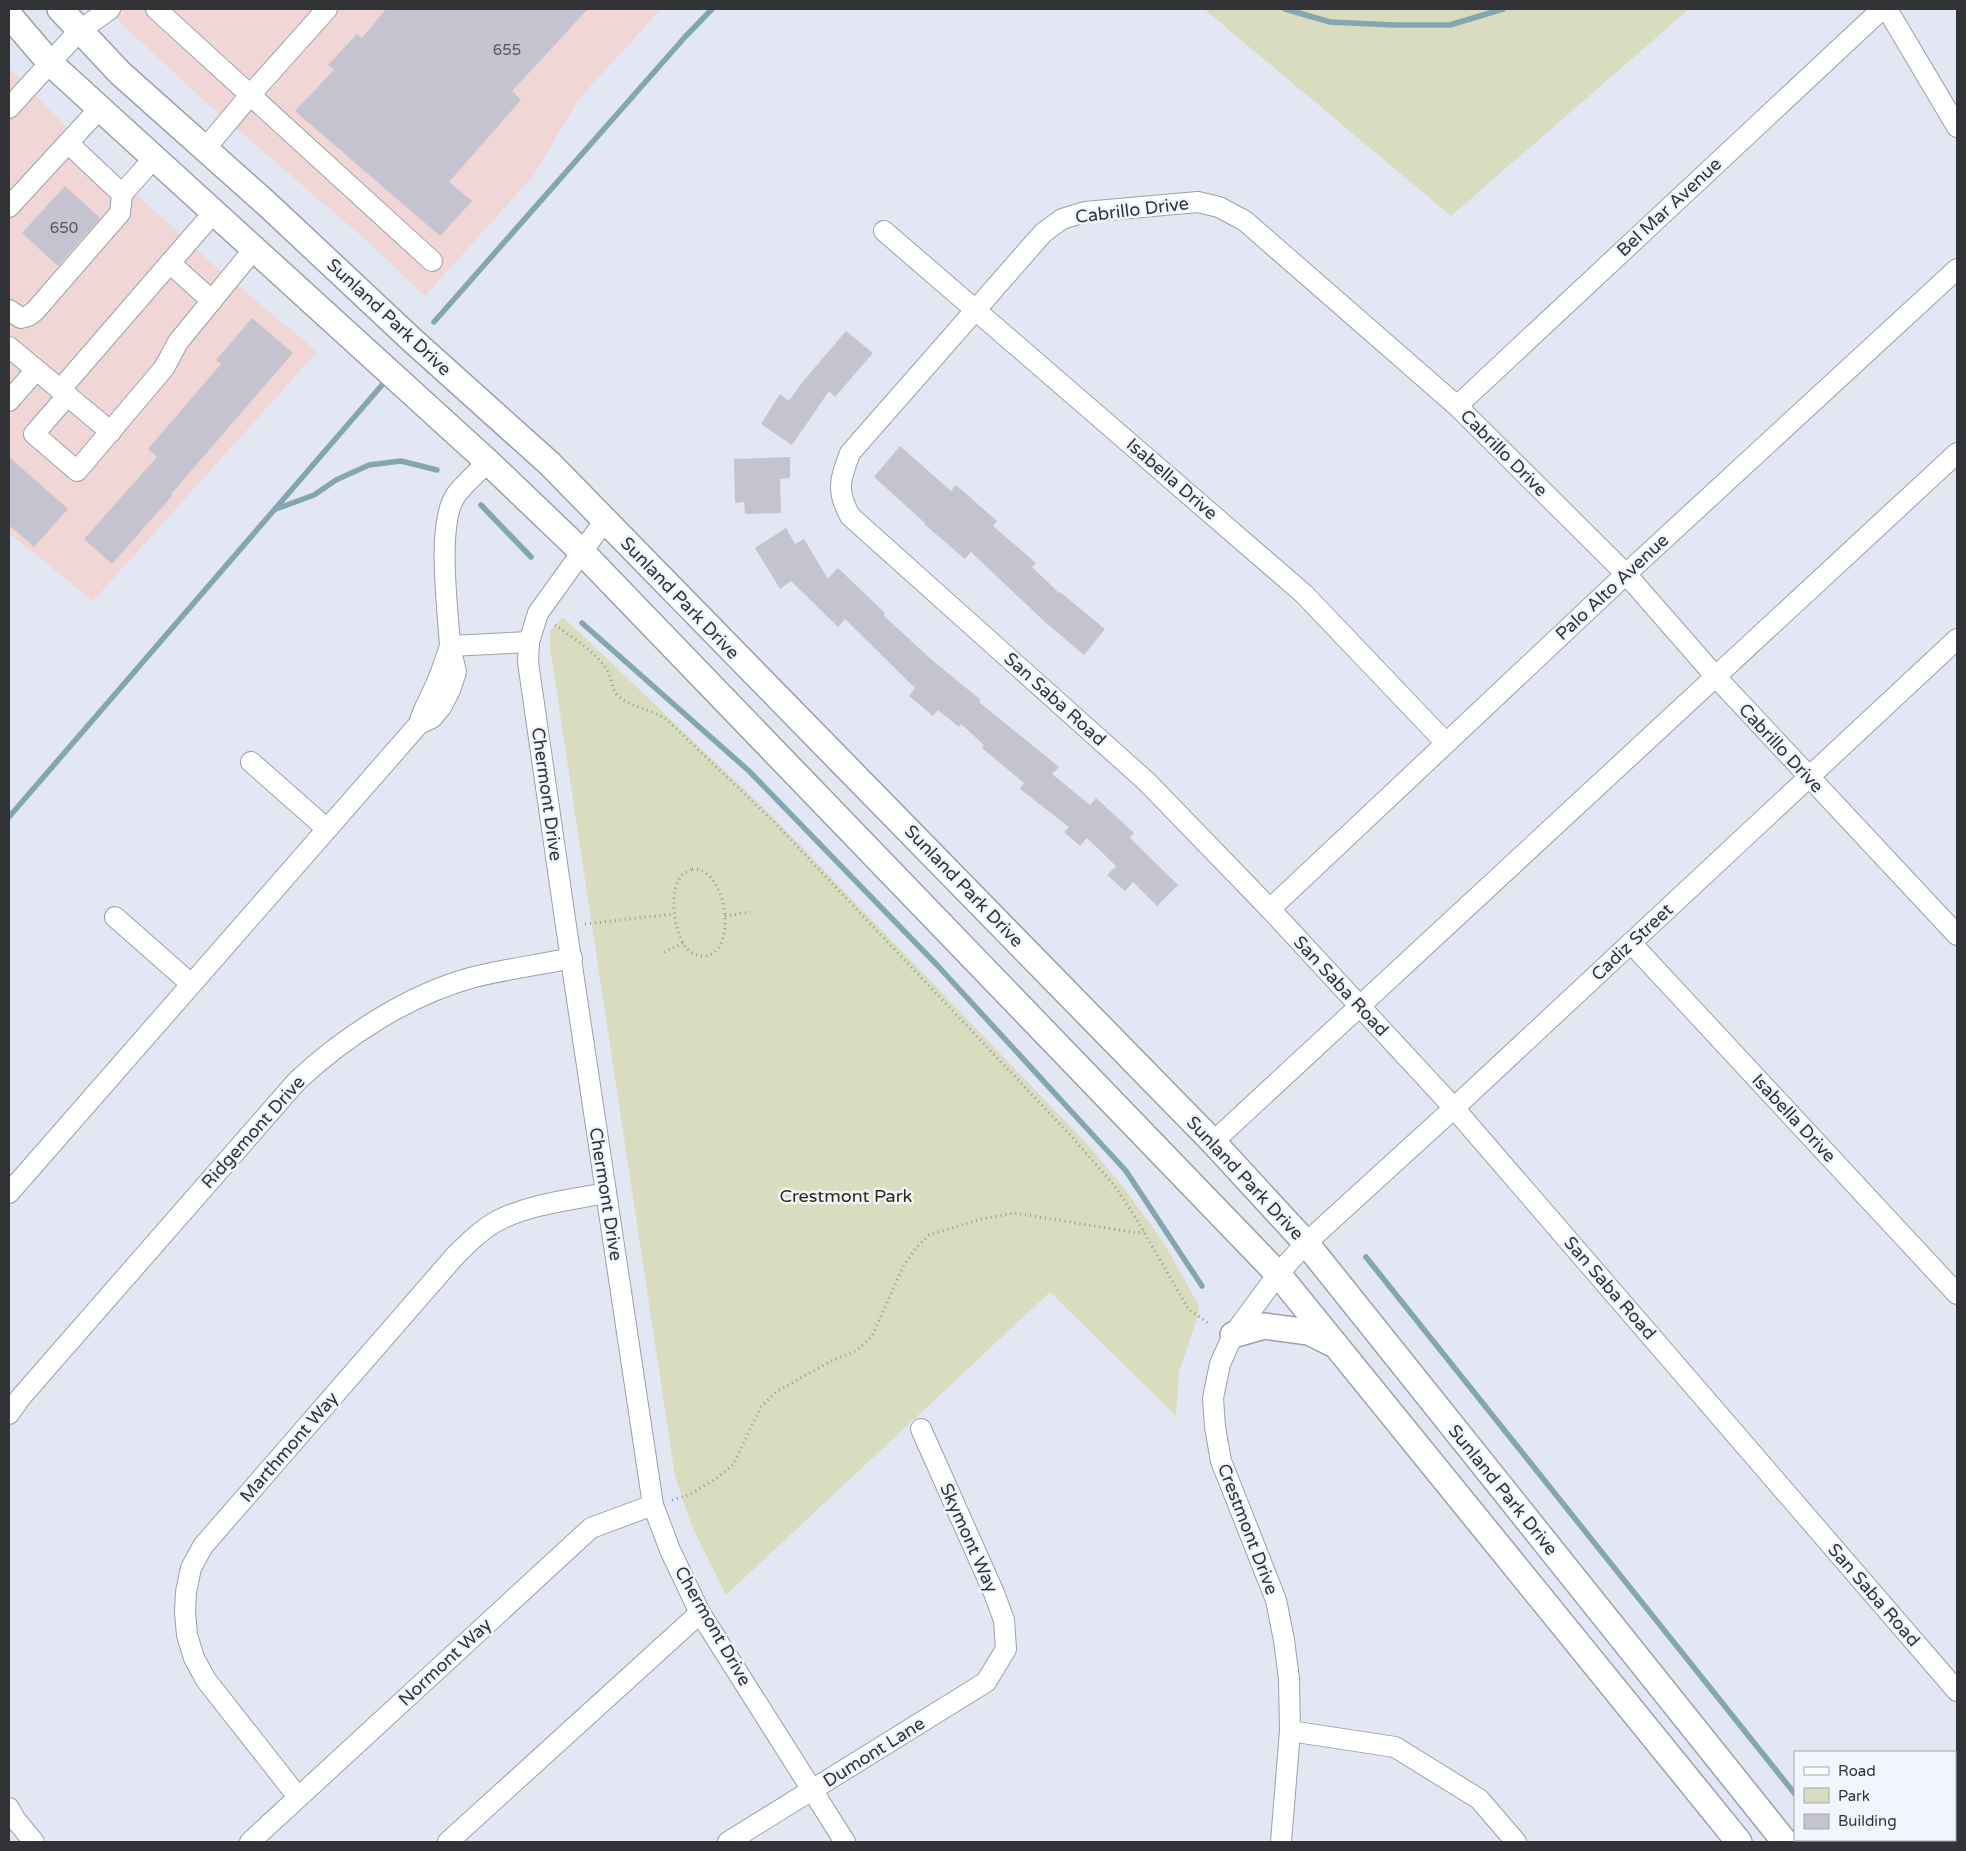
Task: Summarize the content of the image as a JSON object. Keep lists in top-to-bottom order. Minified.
{"streets":{"main road":["Sunland Park Drive"],"street":["Bel Mar Avenue","Cabrillo Drive","Isabella Drive","Palo Alto Avenue","San Saba Road","Chermont Drive","Cadiz Street","Ridgemont Drive","Marthmont Way","Crestmont Drive","Skymont Way","Normont Way","Dumont Lane"]},"crossings":[["Bel Mar Avenue","Cabrillo Drive"],["Cabrillo Drive","Isabella Drive"],["Cabrillo Drive","Palo Alto Avenue"],["Cabrillo Drive","San Saba Road"],["Cabrillo Drive","Cadiz Street"],["Sunland Park Drive","Chermont Drive"],["Sunland Park Drive","Cadiz Street"],["Sunland Park Drive","Crestmont Drive"],["Isabella Drive","Palo Alto Avenue"],["Isabella Drive","San Saba Road"],["Isabella Drive","Cadiz Street"],["Palo Alto Avenue","San Saba Road"],["San Saba Road","Cadiz Street"],["Chermont Drive","Ridgemont Drive"],["Chermont Drive","Marthmont Way"],["Chermont Drive","Normont Way"],["Chermont Drive","Dumont Lane"],["Cadiz Street","Crestmont Drive"],["Marthmont Way","Normont Way"],["Skymont Way","Dumont Lane"]],"parks":["Crestmont Park"],"house_numbers":["655","650"],"legend":["Road","Park","Building"]}
